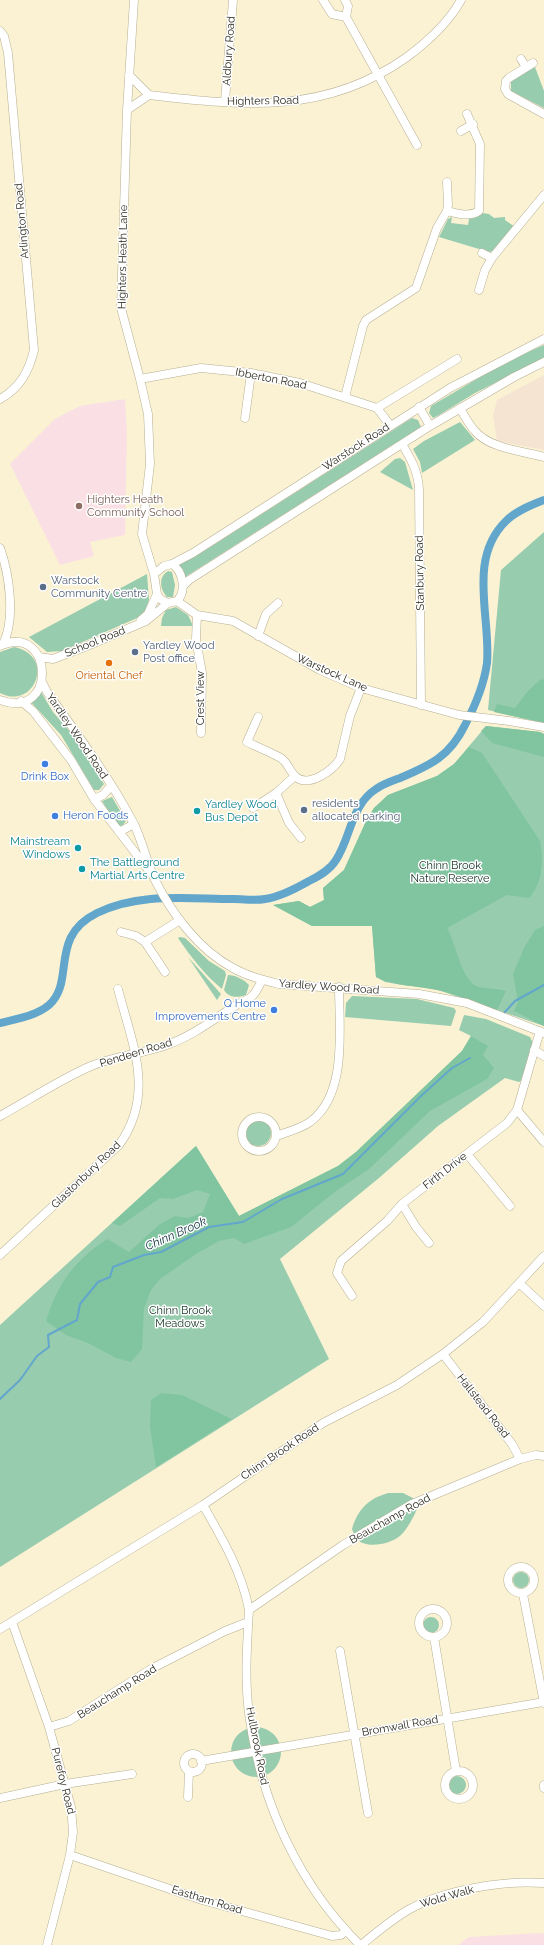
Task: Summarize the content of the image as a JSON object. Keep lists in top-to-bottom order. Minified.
{"streets":{"street":["Aldbury Road","Highters Road","Arlington Road","Highters Heath Lane","Ibberton Road","Warstock Road","Stanbury Road","School Road","Warstock Lane","Crest View","Yardley Wood Road","Pendeen Road","Firth Drive","Glastonbury Road","Hallstead Road","Chinn Brook Road","Beauchamp Road","Bromwall Road","Hullbrook Road","Purefoy Road","Wold Walk","Eastham Road"]},"crossings":[["Aldbury Road","Highters Road"],["Highters Heath Lane","Ibberton Road"],["Highters Heath Lane","Warstock Road"],["Highters Heath Lane","School Road"],["Highters Heath Lane","Warstock Lane"],["Warstock Road","Stanbury Road"],["Warstock Road","School Road"],["Warstock Road","Warstock Lane"],["Stanbury Road","Warstock Lane"],["School Road","Warstock Lane"],["Warstock Lane","Crest View"],["Yardley Wood Road","Pendeen Road"],["Yardley Wood Road","Firth Drive"],["Pendeen Road","Glastonbury Road"],["Hallstead Road","Chinn Brook Road"],["Hallstead Road","Beauchamp Road"],["Chinn Brook Road","Hullbrook Road"],["Chinn Brook Road","Purefoy Road"],["Beauchamp Road","Hullbrook Road"],["Beauchamp Road","Purefoy Road"],["Bromwall Road","Hullbrook Road"],["Hullbrook Road","Wold Walk"],["Hullbrook Road","Eastham Road"],["Purefoy Road","Eastham Road"]],"water":["Chinn Brook"],"parks":["Chinn Brook Nature Reserve","Chinn Brook Meadows"],"places":["Highters Heath Community School","Warstock Community Centre","Yardley Wood Post office","Oriental Chef","Drink Box","residents allocated parking","Yardley Wood Bus Depot","Heron Foods","Mainstream Windows","The Battleground Martial Arts Centre","Q Home Improvements Centre"]}
